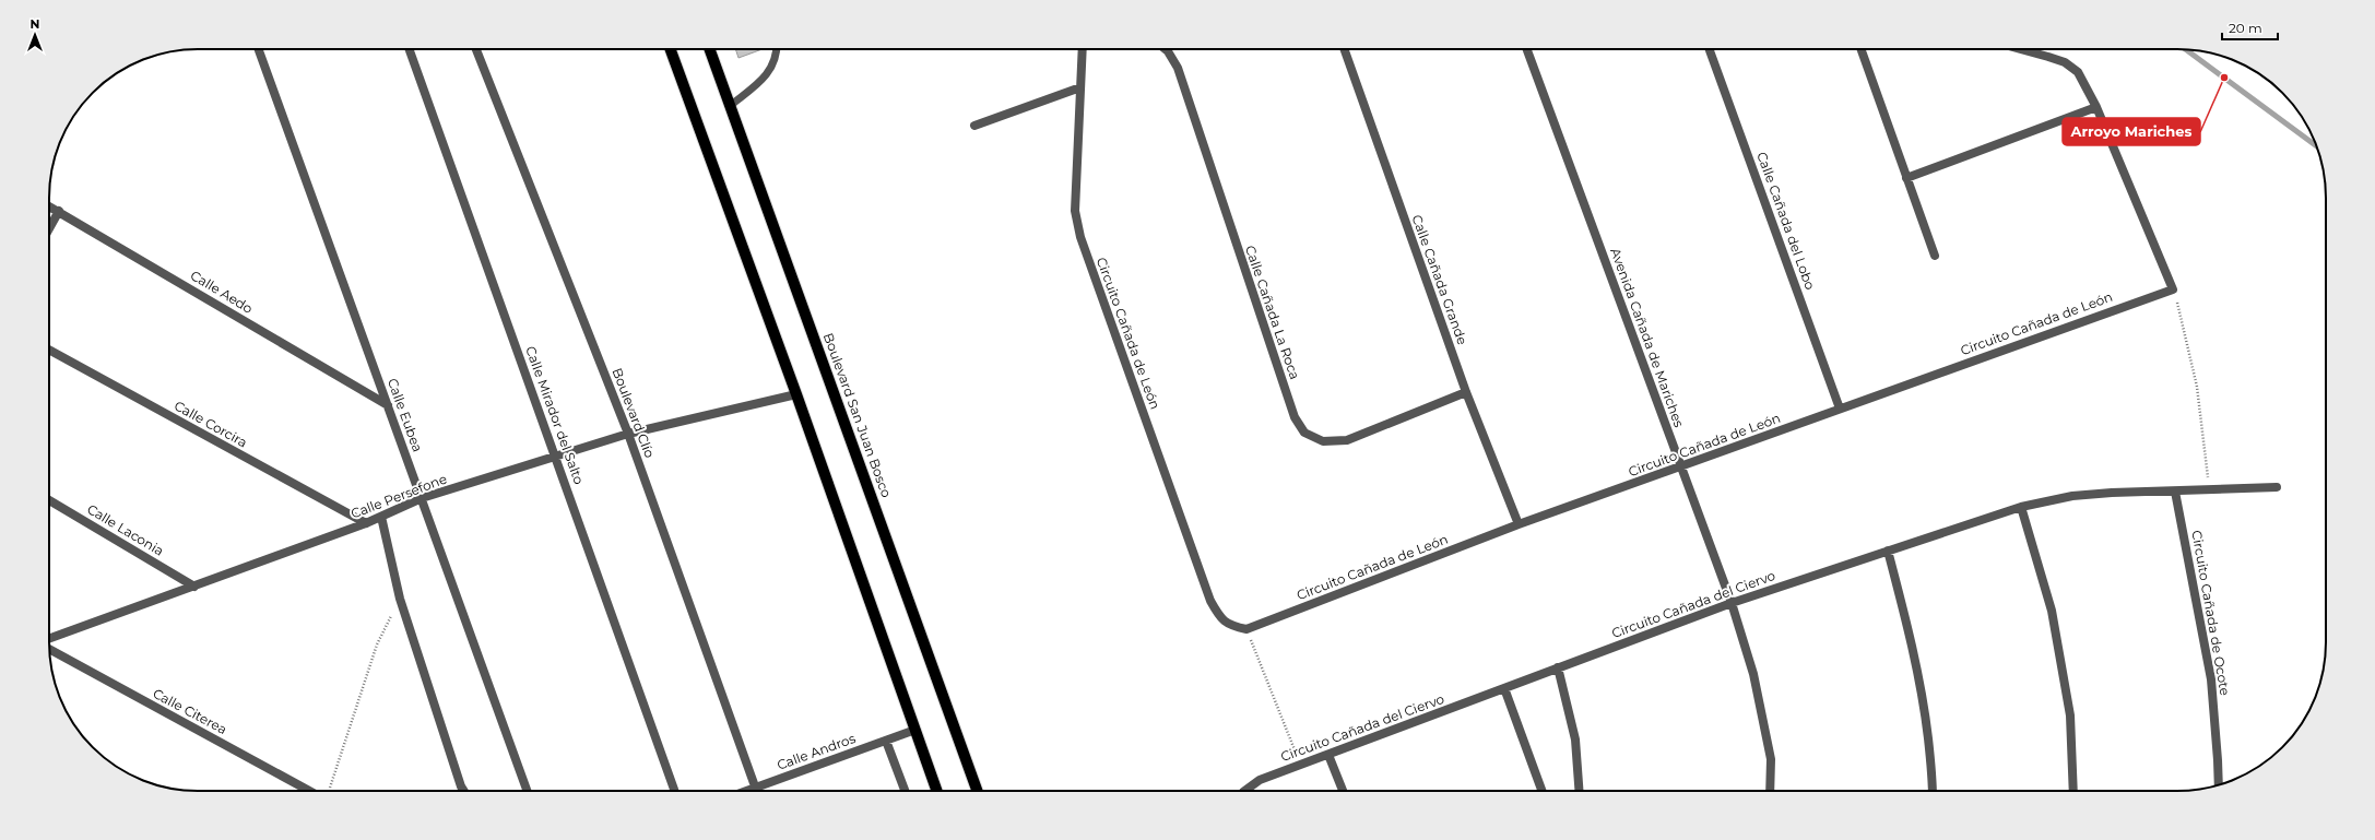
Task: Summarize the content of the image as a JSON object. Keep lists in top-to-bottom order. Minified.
{"streets":{"main road":["Boulevard San Juan Bosco"],"street":["Calle Cañada del Lobo","Calle Cañada Grande","Calle Aedo","Calle Cañada La Roca","Circuito Cañada de León","Avenida Cañada de Mariches","Boulevard Clío","Calle Eubea","Calle Mirador del Salto","Calle Corcira","Calle Persefone","Calle Laconia","Circuito Cañada del Ciervo","Circuito Cañada de Ocote","Calle Citerea","Calle Andros"]},"crossings":[["Calle Cañada del Lobo","Circuito Cañada de León"],["Calle Cañada Grande","Calle Cañada La Roca"],["Calle Cañada Grande","Circuito Cañada de León"],["Calle Aedo","Calle Eubea"],["Circuito Cañada de León","Avenida Cañada de Mariches"],["Avenida Cañada de Mariches","Circuito Cañada del Ciervo"],["Boulevard Clío","Calle Persefone"],["Boulevard Clío","Calle Andros"],["Calle Eubea","Calle Persefone"],["Calle Mirador del Salto","Calle Persefone"],["Calle Corcira","Calle Persefone"],["Calle Persefone","Calle Laconia"],["Circuito Cañada del Ciervo","Circuito Cañada de Ocote"]],"places":["Arroyo Mariches"],"scale_bar":"20 m","north":"top"}
